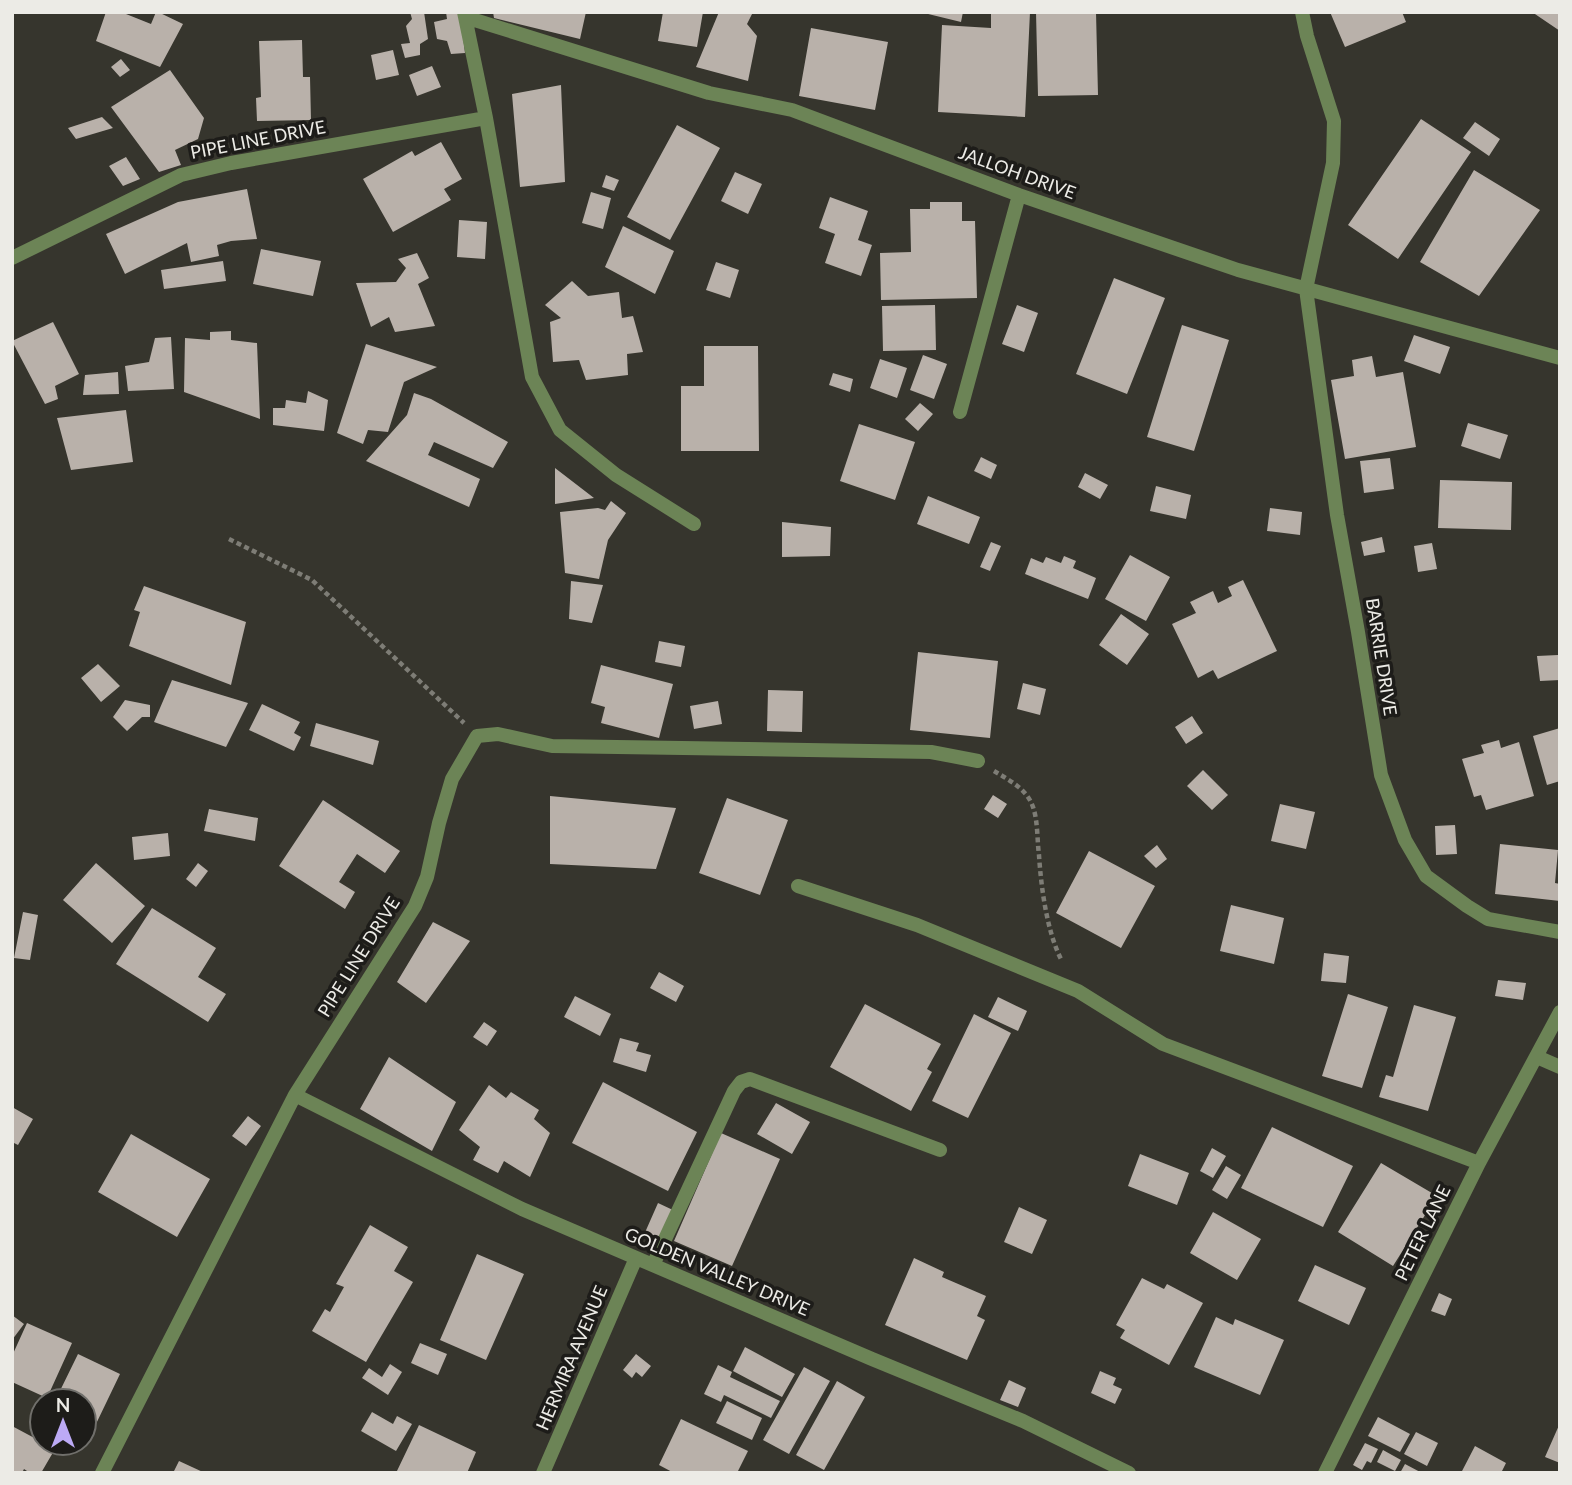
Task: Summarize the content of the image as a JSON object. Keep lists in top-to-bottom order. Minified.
{"streets":{"street":["PIPE LINE DRIVE","JALLOH DRIVE","BARRIE DRIVE","PETER LANE","GOLDEN VALLEY DRIVE","HERMIRA AVENUE"]},"crossings":[["PIPE LINE DRIVE","GOLDEN VALLEY DRIVE"],["JALLOH DRIVE","BARRIE DRIVE"],["GOLDEN VALLEY DRIVE","HERMIRA AVENUE"]],"north":"top"}
